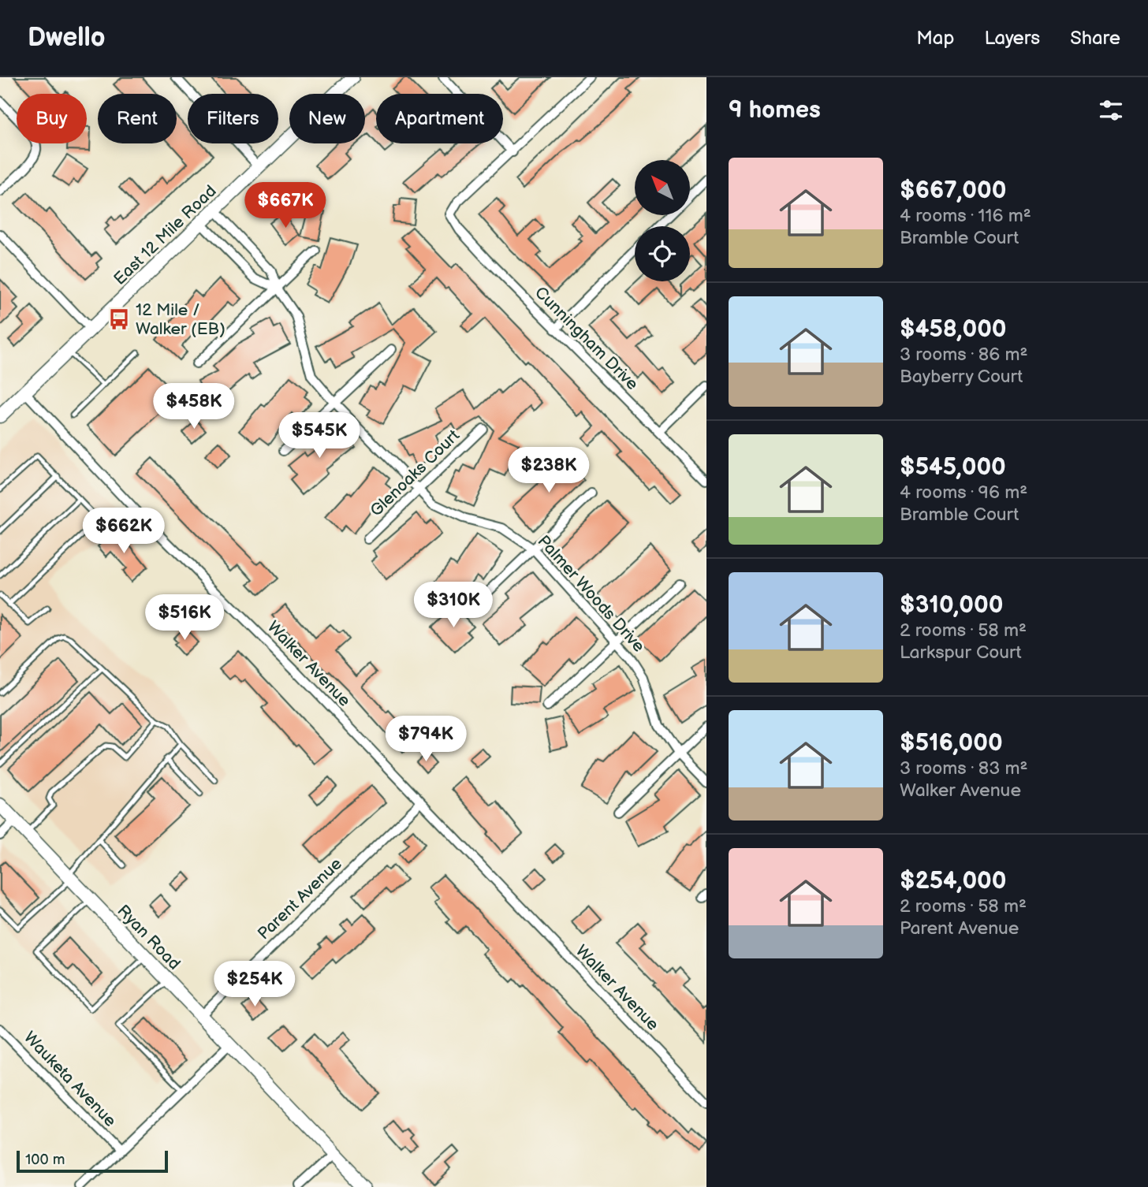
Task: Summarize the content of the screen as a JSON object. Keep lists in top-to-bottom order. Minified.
{"streets":{"main road":["East 12 Mile Road","Ryan Road"],"street":["Cunningham Drive","Glenoaks Court","Palmer Woods Drive","Walker Avenue","Parent Avenue","Wauketa Avenue"]},"crossings":[["East 12 Mile Road","Palmer Woods Drive"],["East 12 Mile Road","Walker Avenue"],["Glenoaks Court","Palmer Woods Drive"],["Walker Avenue","Parent Avenue"],["Parent Avenue","Ryan Road"]],"places":{"bus stop":["12 Mile / Walker (EB)"]},"scale_bar":"100 m","north":"top left","page":{"header":"Dwello","nav":["Map","Layers","Share"],"heading":"9 homes","chip":["Buy","Rent","Filters","New","Apartment"],"list":[{"name":"$667,000","note":"4 rooms · 116 m² · Bramble Court"},{"name":"$458,000","note":"3 rooms · 86 m² · Bayberry Court"},{"name":"$545,000","note":"4 rooms · 96 m² · Bramble Court"},{"name":"$310,000","note":"2 rooms · 58 m² · Larkspur Court"},{"name":"$516,000","note":"3 rooms · 83 m² · Walker Avenue"},{"name":"$254,000","note":"2 rooms · 58 m² · Parent Avenue"}],"price":["$667K","$458K","$545K","$238K","$662K","$310K","$516K","$794K","$254K"],"scale":"100 m"}}
